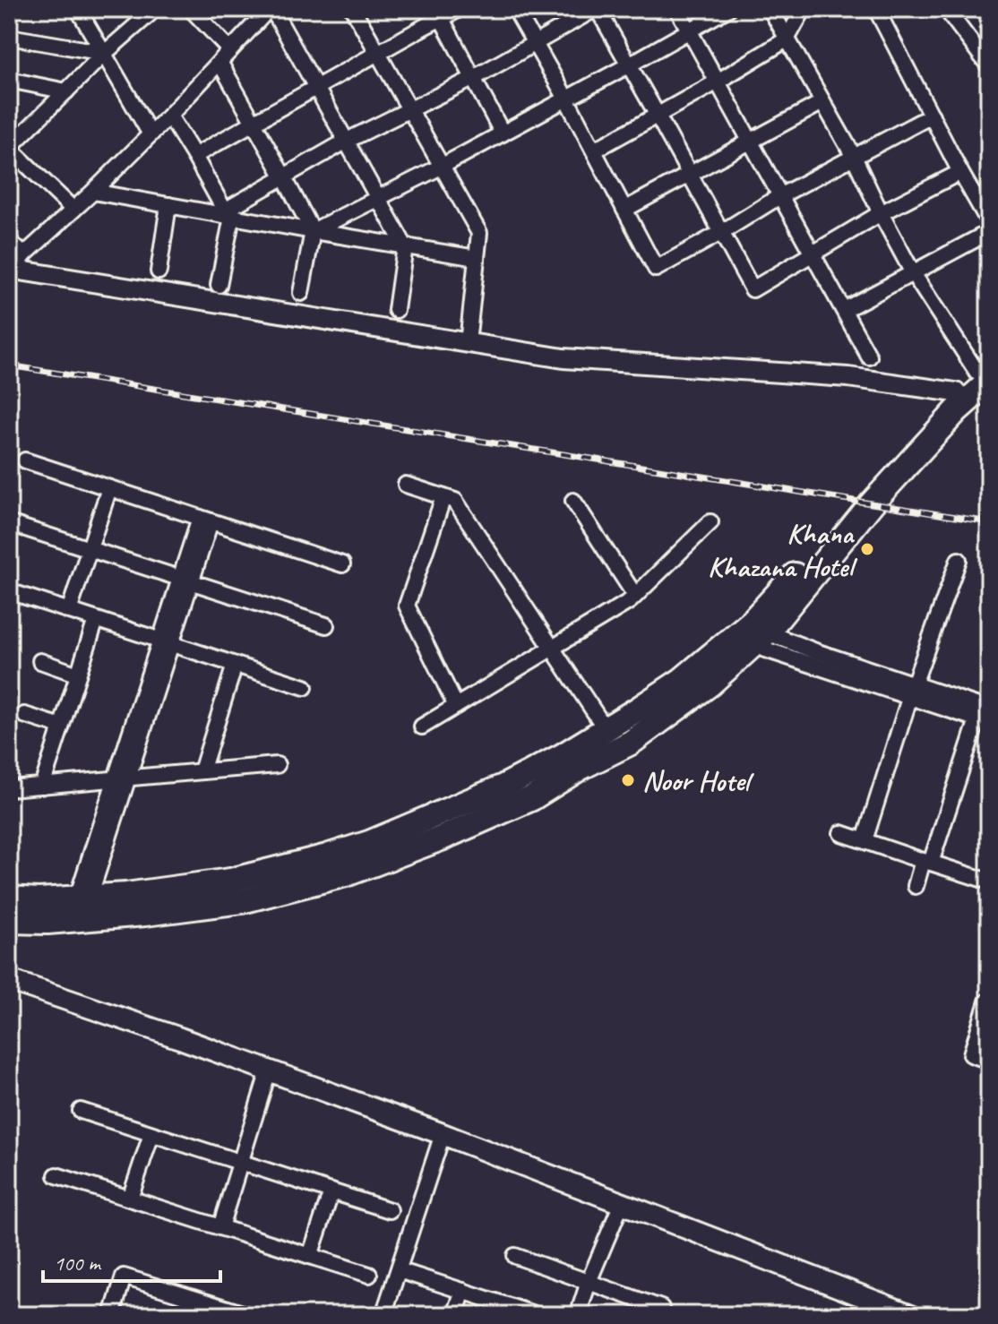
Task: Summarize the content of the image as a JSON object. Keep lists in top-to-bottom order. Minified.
{"places":["Khana Khazana Hotel","Noor Hotel"],"scale_bar":"100 m"}
